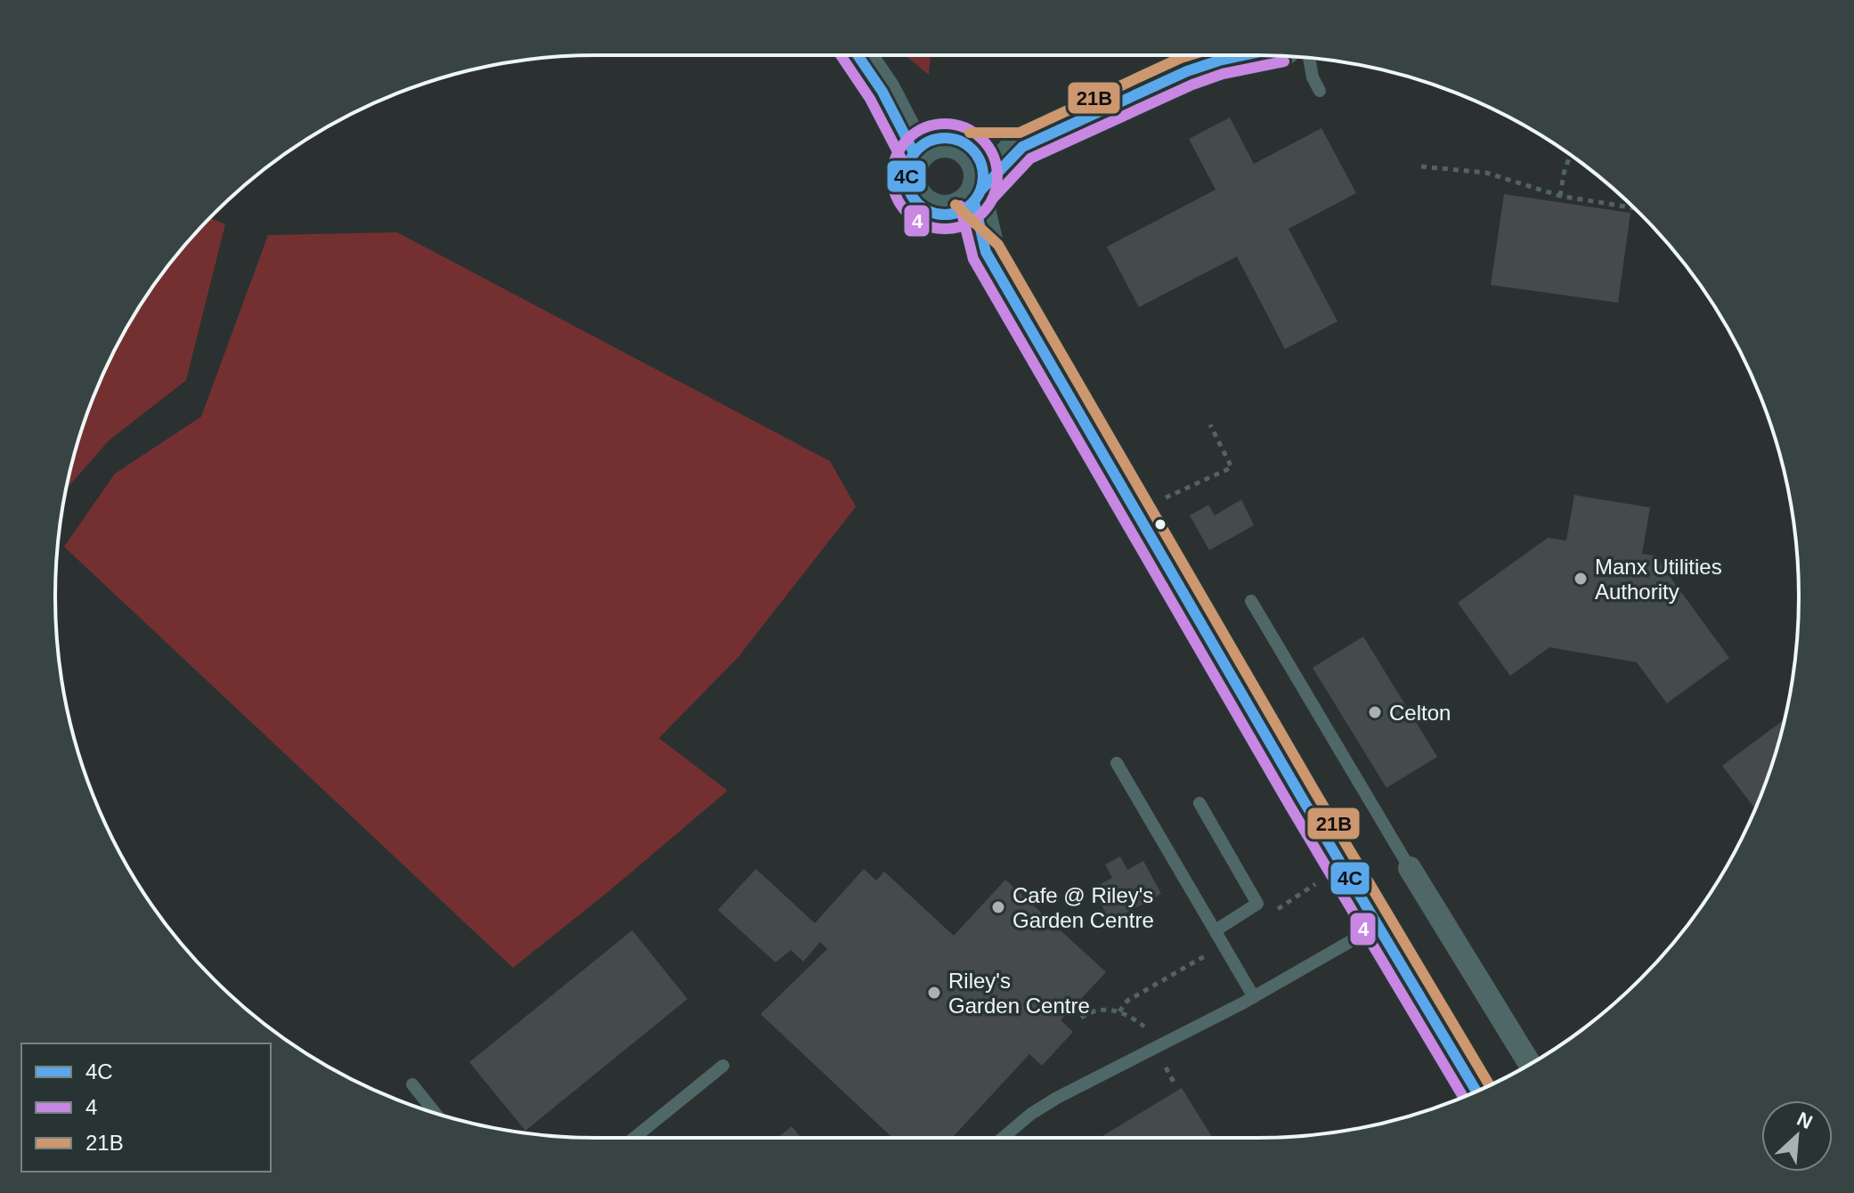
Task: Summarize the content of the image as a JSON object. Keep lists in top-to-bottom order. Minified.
{"places":["Manx Utilities Authority","Celton","Cafe @ Riley's Garden Centre","Riley's Garden Centre"],"lines":["transit line 4C","transit line 4","transit line 21B"],"legend":["4C","4","21B"],"north":"top right"}
